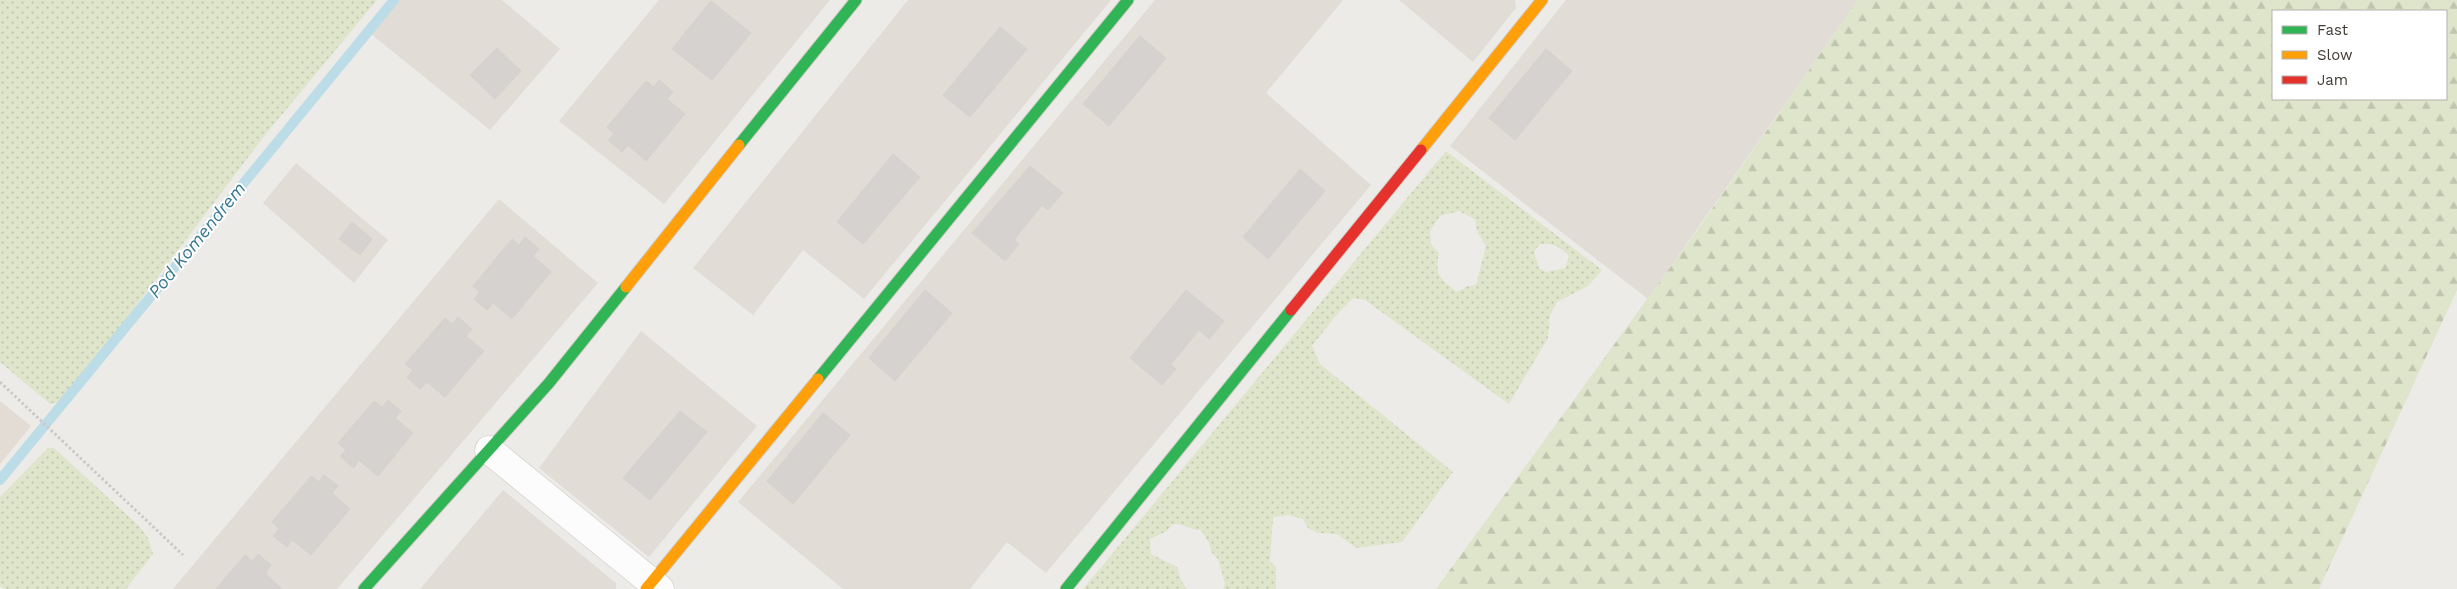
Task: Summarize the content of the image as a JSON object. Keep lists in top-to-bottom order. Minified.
{"water":["Pod Komendrem"],"legend":["Fast","Slow","Jam"]}
